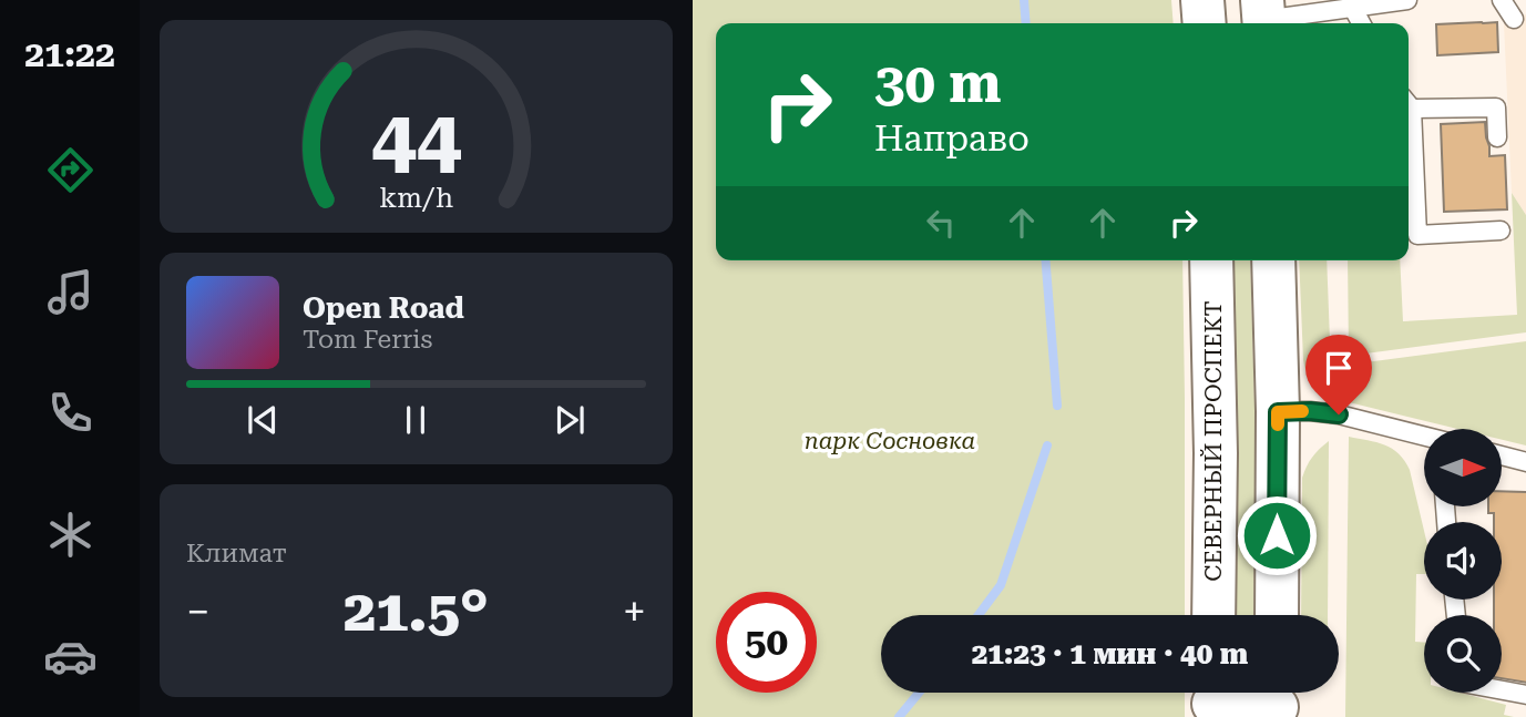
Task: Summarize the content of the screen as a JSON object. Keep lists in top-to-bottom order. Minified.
{"streets":{"main road":["СЕВЕРНЫЙ ПРОСПЕКТ"]},"parks":["парк Сосновка"],"north":"right","page":{"tabs":"21:22","turn":["30 m","Направо"],"song":["Open Road","Tom Ferris"],"tile":"Климат","heat":["−","21.5°","+"],"limit":"50","trip":"21:23 · 1 мин · 40 m","gauge":["44","km/h"]}}
